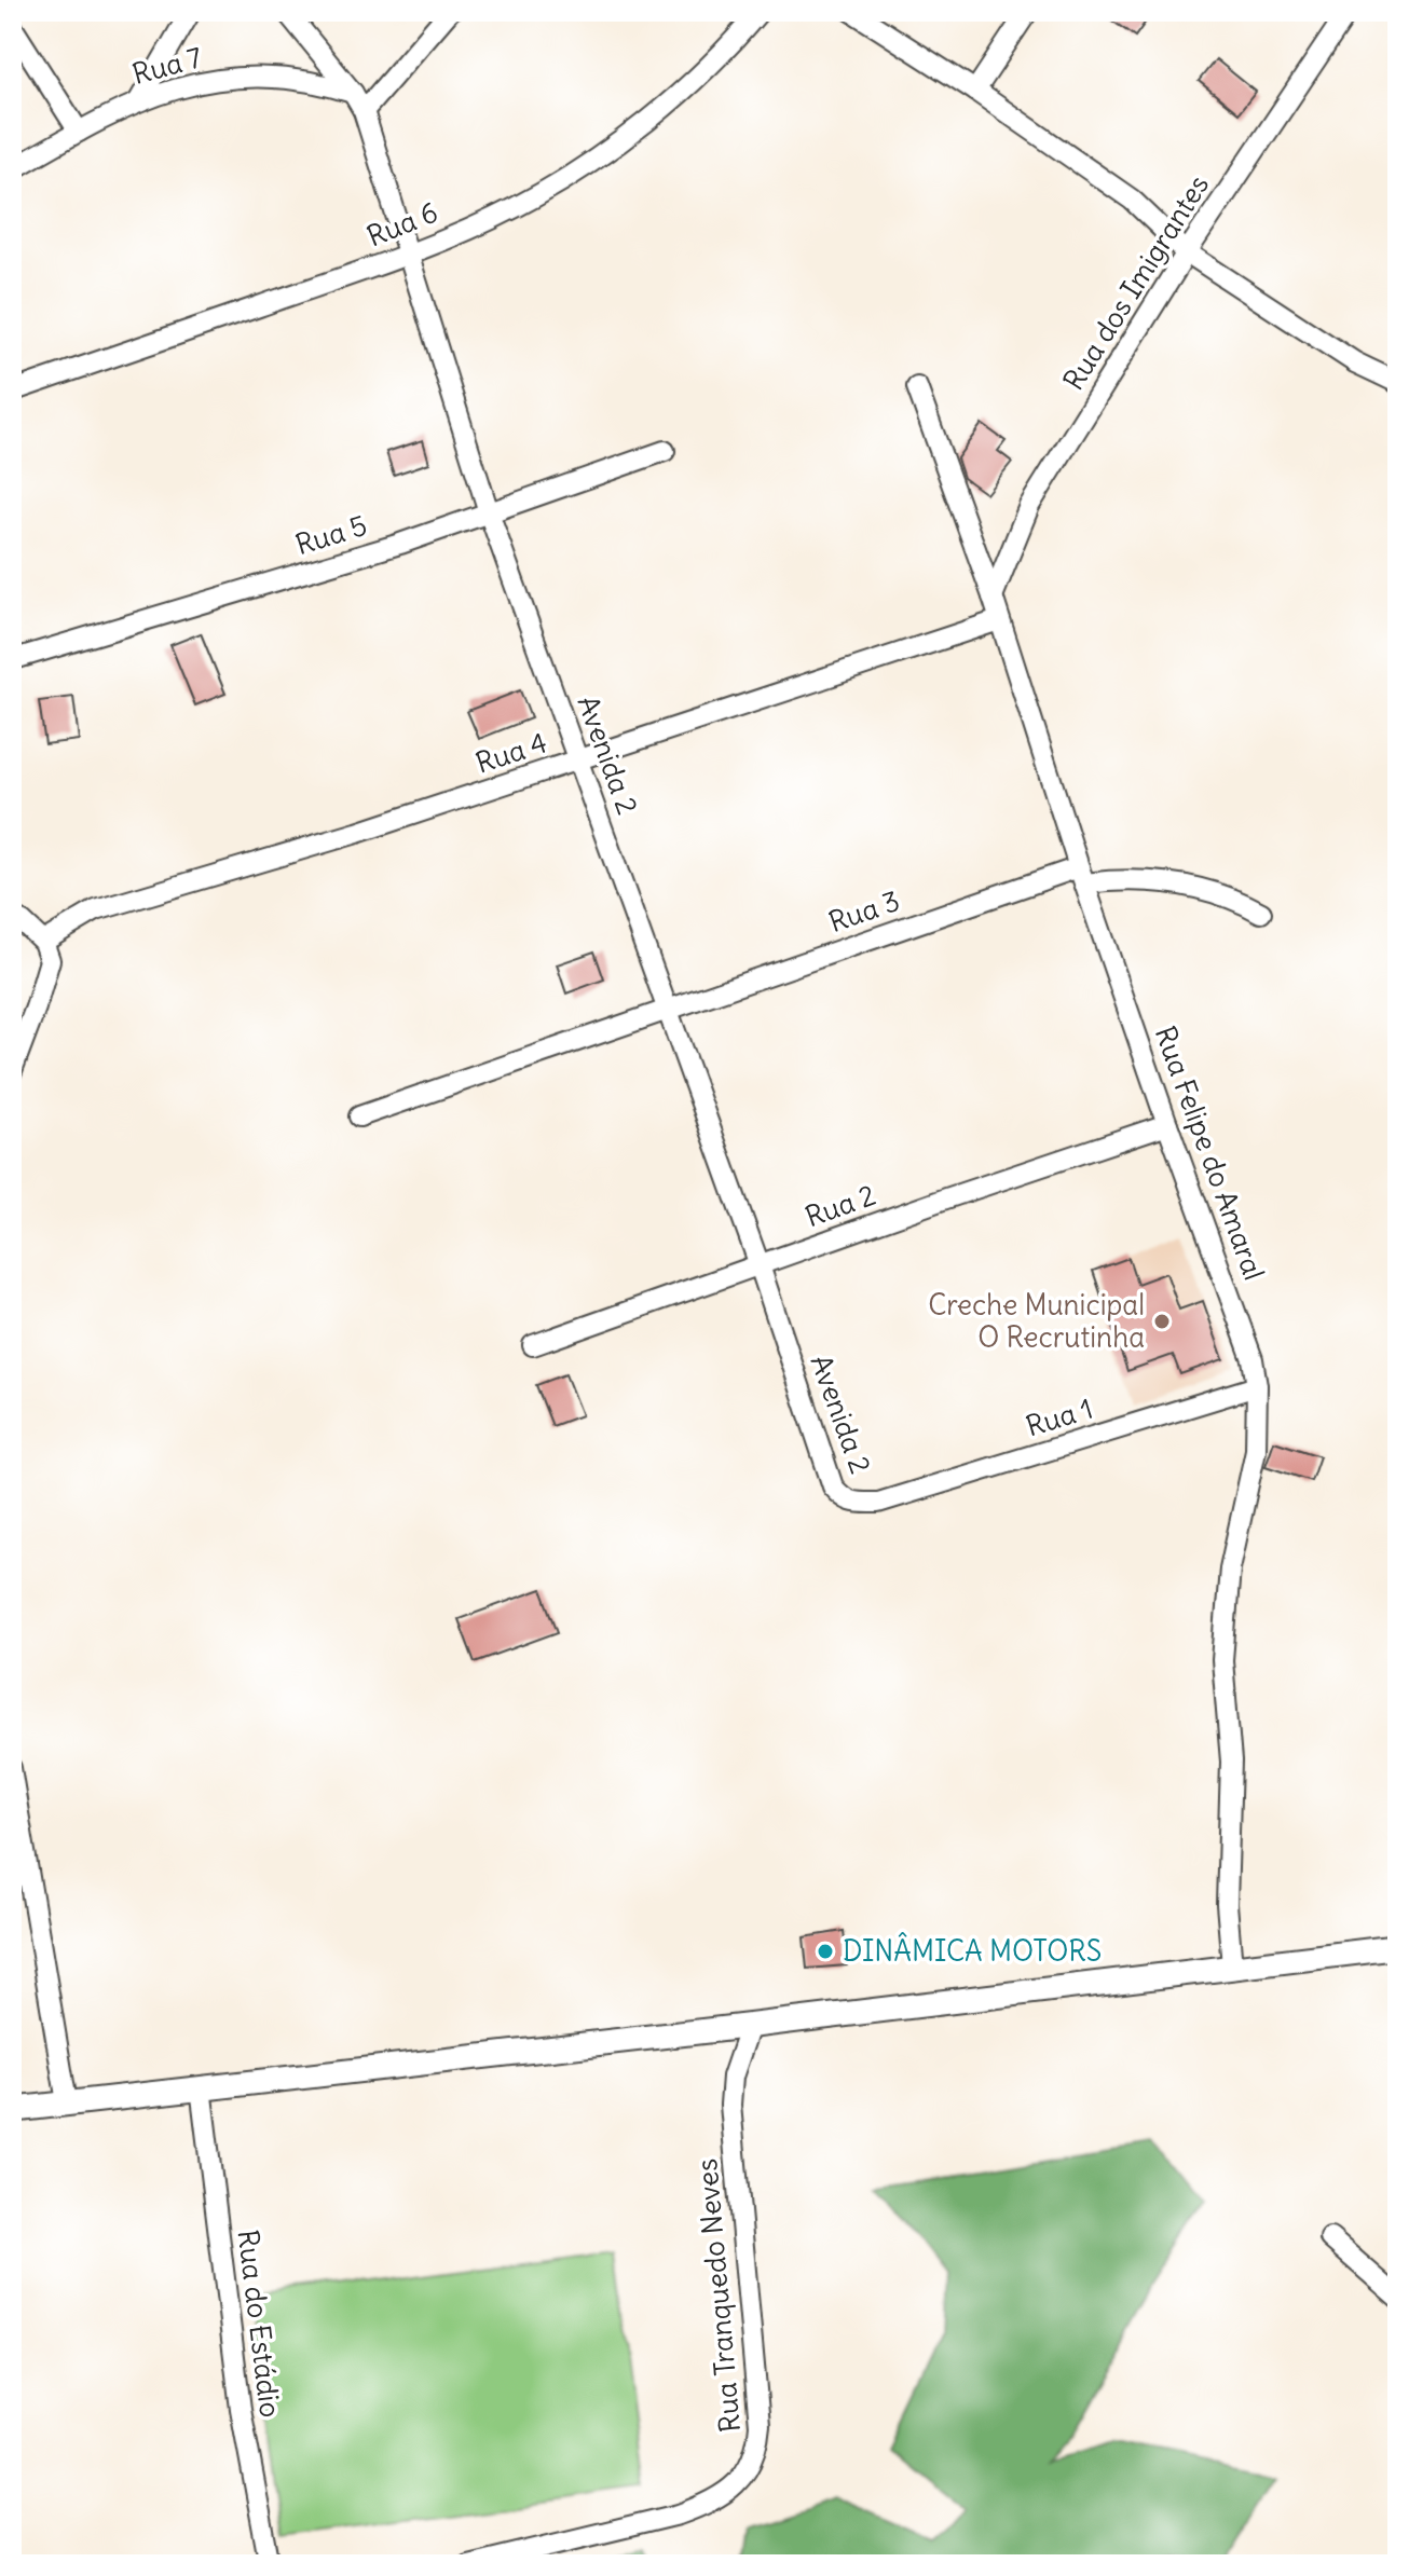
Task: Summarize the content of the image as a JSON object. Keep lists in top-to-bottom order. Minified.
{"streets":{"street":["Rua 7","Rua 6","Rua dos Imigrantes","Rua 5","Rua 4","Avenida 2","Rua 3","Rua Felipe do Amaral","Rua 2","Rua 1","Rua Tranquedo Neves","Rua do Estádio"]},"crossings":[["Rua 7","Avenida 2"],["Rua 6","Avenida 2"],["Rua dos Imigrantes","Rua Felipe do Amaral"],["Rua 5","Avenida 2"],["Rua 4","Avenida 2"],["Rua 4","Rua Felipe do Amaral"],["Avenida 2","Rua 3"],["Avenida 2","Rua 2"],["Avenida 2","Rua 1"],["Rua 3","Rua Felipe do Amaral"],["Rua Felipe do Amaral","Rua 2"],["Rua Felipe do Amaral","Rua 1"]],"places":["Creche Municipal O Recrutinha","DINÂMICA MOTORS"]}
